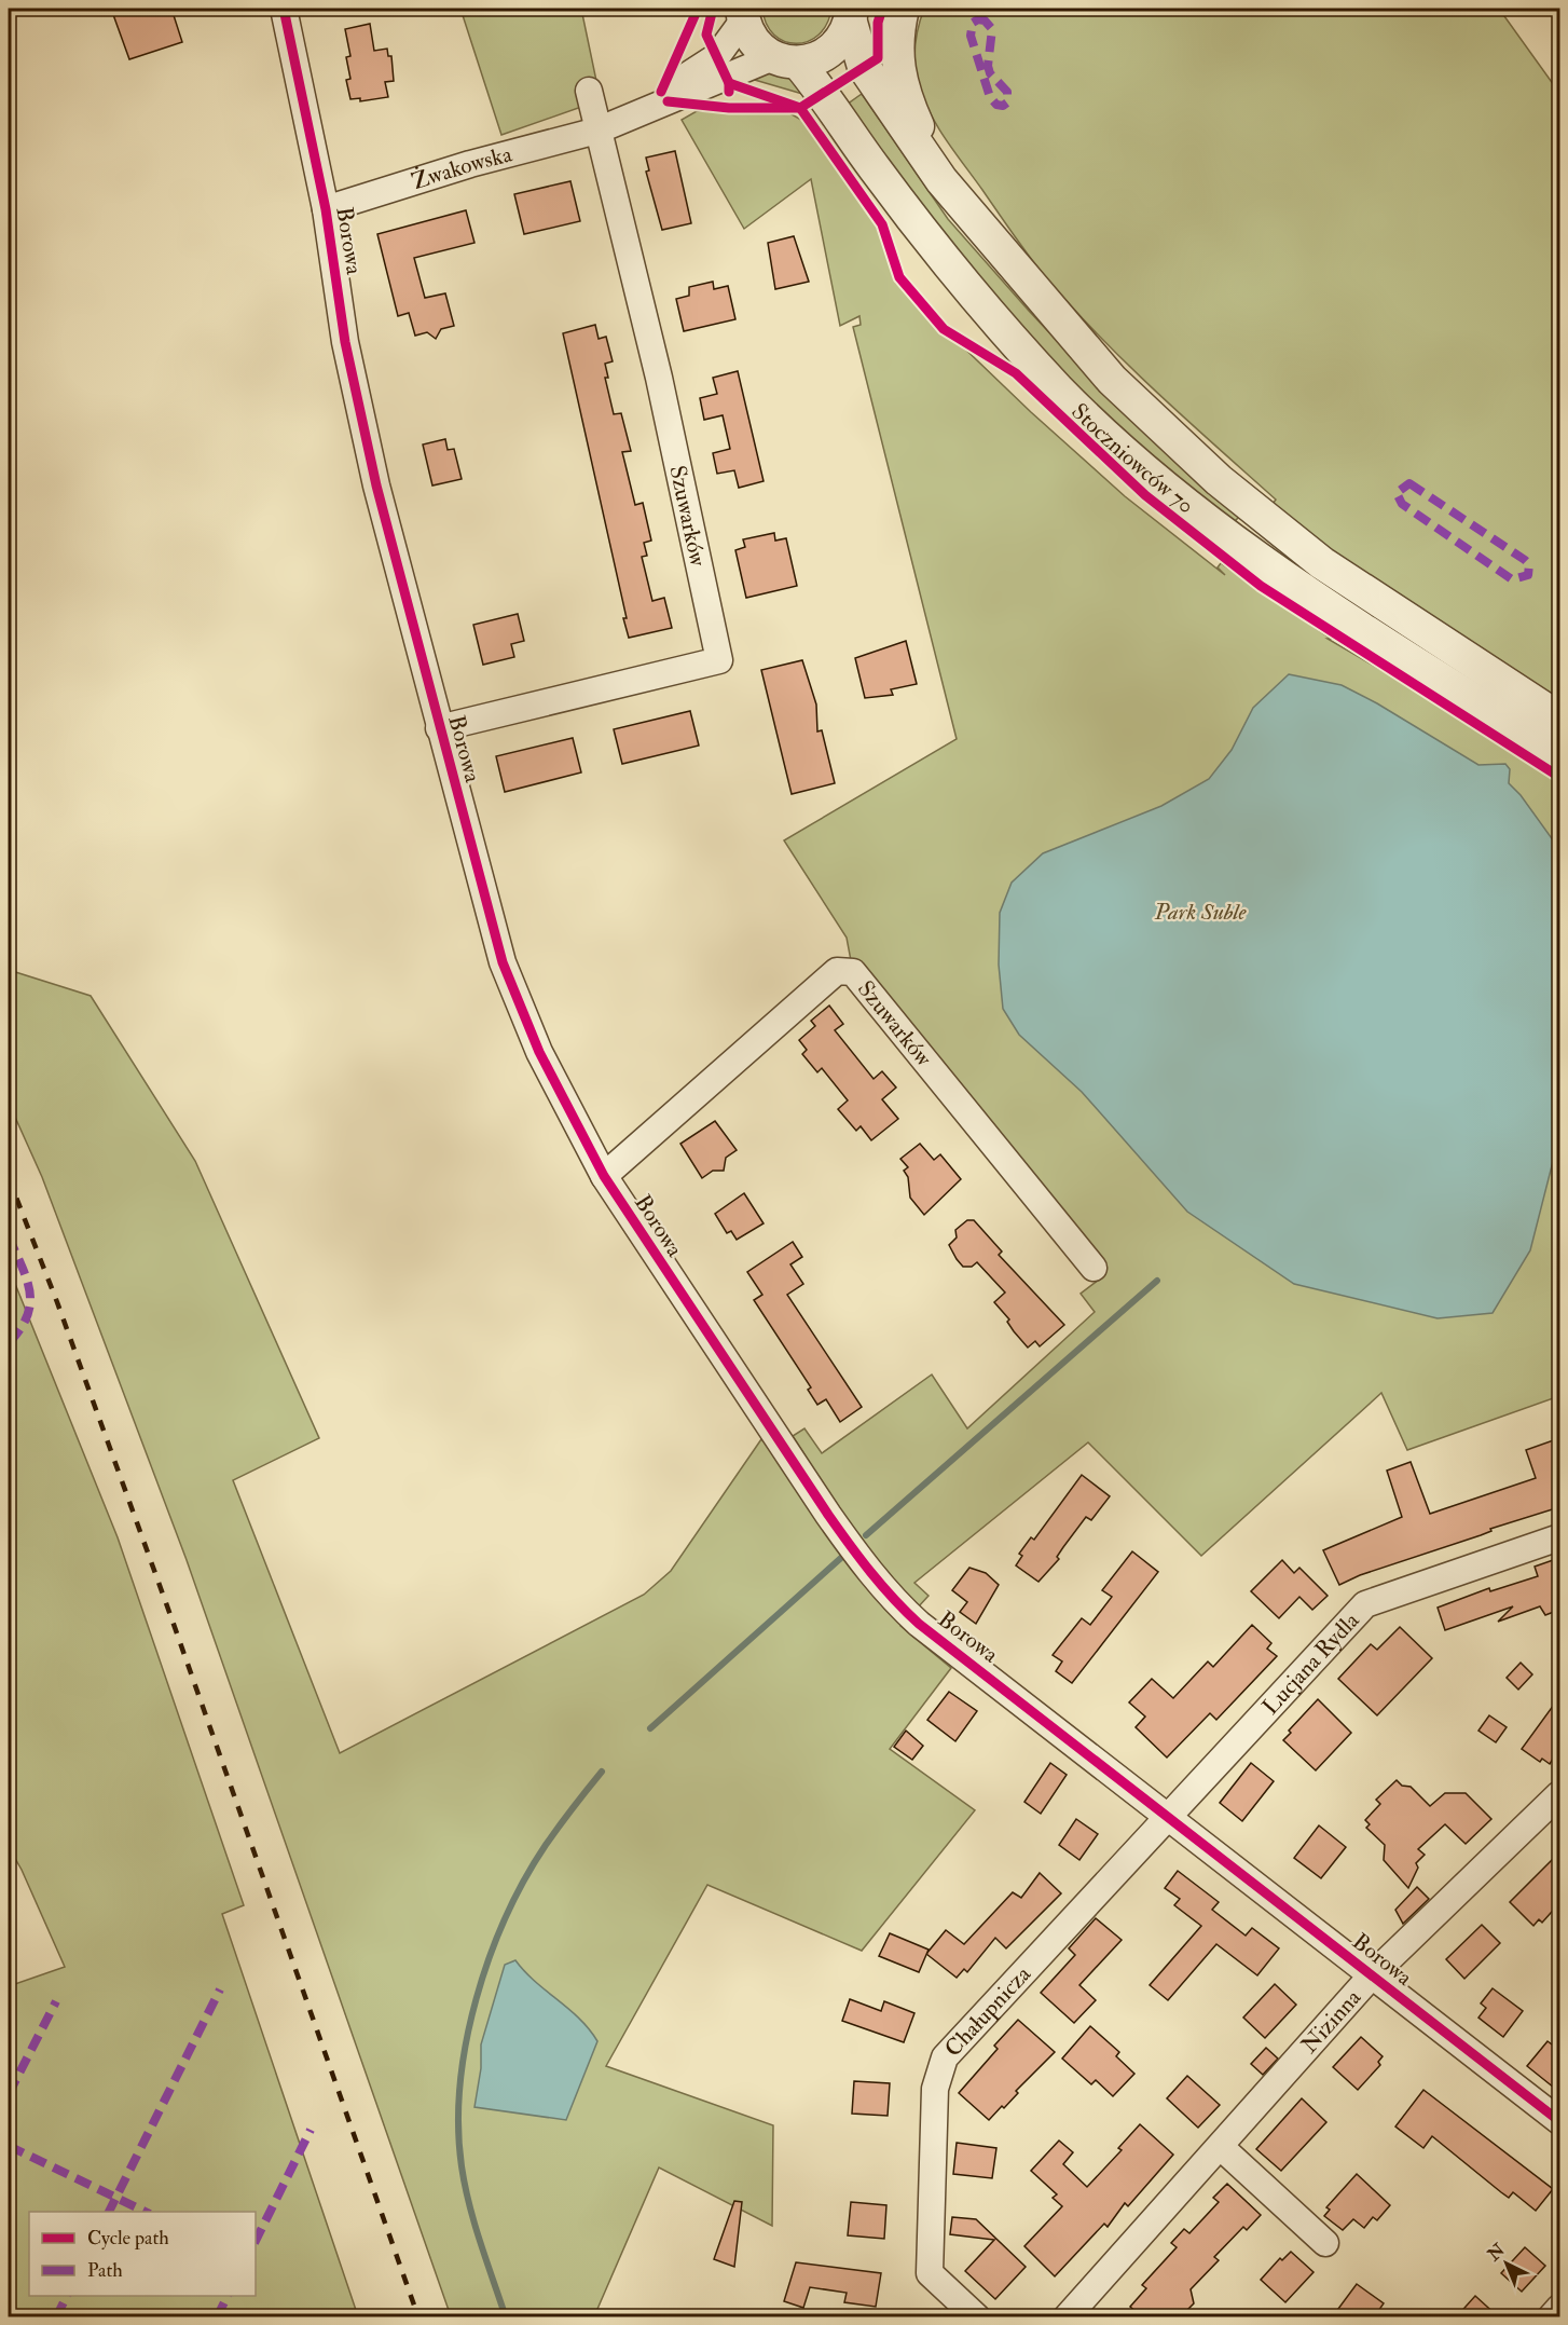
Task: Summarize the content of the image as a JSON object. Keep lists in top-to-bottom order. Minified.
{"streets":{"street":["Żwakowska","Borowa","Stoczniowców 70","Szuwarków","Lucjana Rydla","Chałupnicza","Nizinna"]},"crossings":[["Żwakowska","Borowa"],["Żwakowska","Stoczniowców 70"],["Żwakowska","Szuwarków"],["Borowa","Szuwarków"],["Borowa","Lucjana Rydla"],["Borowa","Chałupnicza"],["Borowa","Nizinna"],["Lucjana Rydla","Chałupnicza"]],"parks":["Park Suble"],"legend":["Cycle path","Path"],"north":"top left"}
